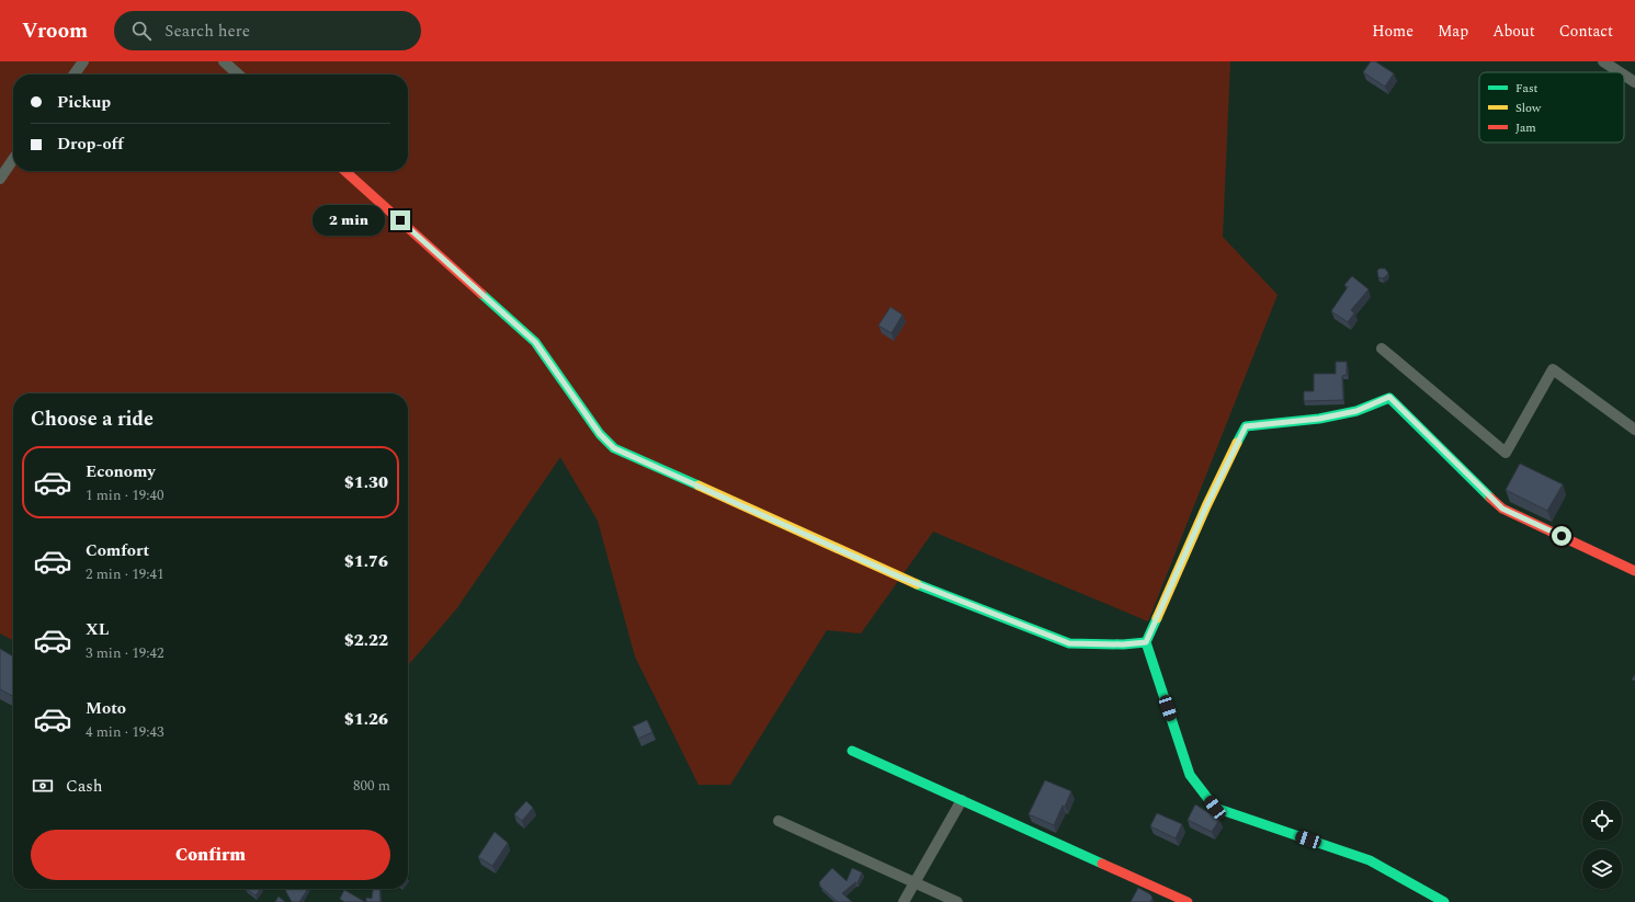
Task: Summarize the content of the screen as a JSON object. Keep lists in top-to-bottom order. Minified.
{"legend":["Fast","Slow","Jam"],"page":{"header":"Vroom","search":"Search here","nav":["Home","Map","About","Contact"],"banner":["Pickup","Drop-off"],"bubble":"2 min","heading":"Choose a ride","list":[{"name":"Economy","note":"1 min · 19:40","value":"$1.30"},{"name":"Comfort","note":"2 min · 19:41","value":"$1.76"},{"name":"XL","note":"3 min · 19:42","value":"$2.22"},{"name":"Moto","note":"4 min · 19:43","value":"$1.26"}],"pay":["Cash","800 m"],"buttons":"Confirm"}}
